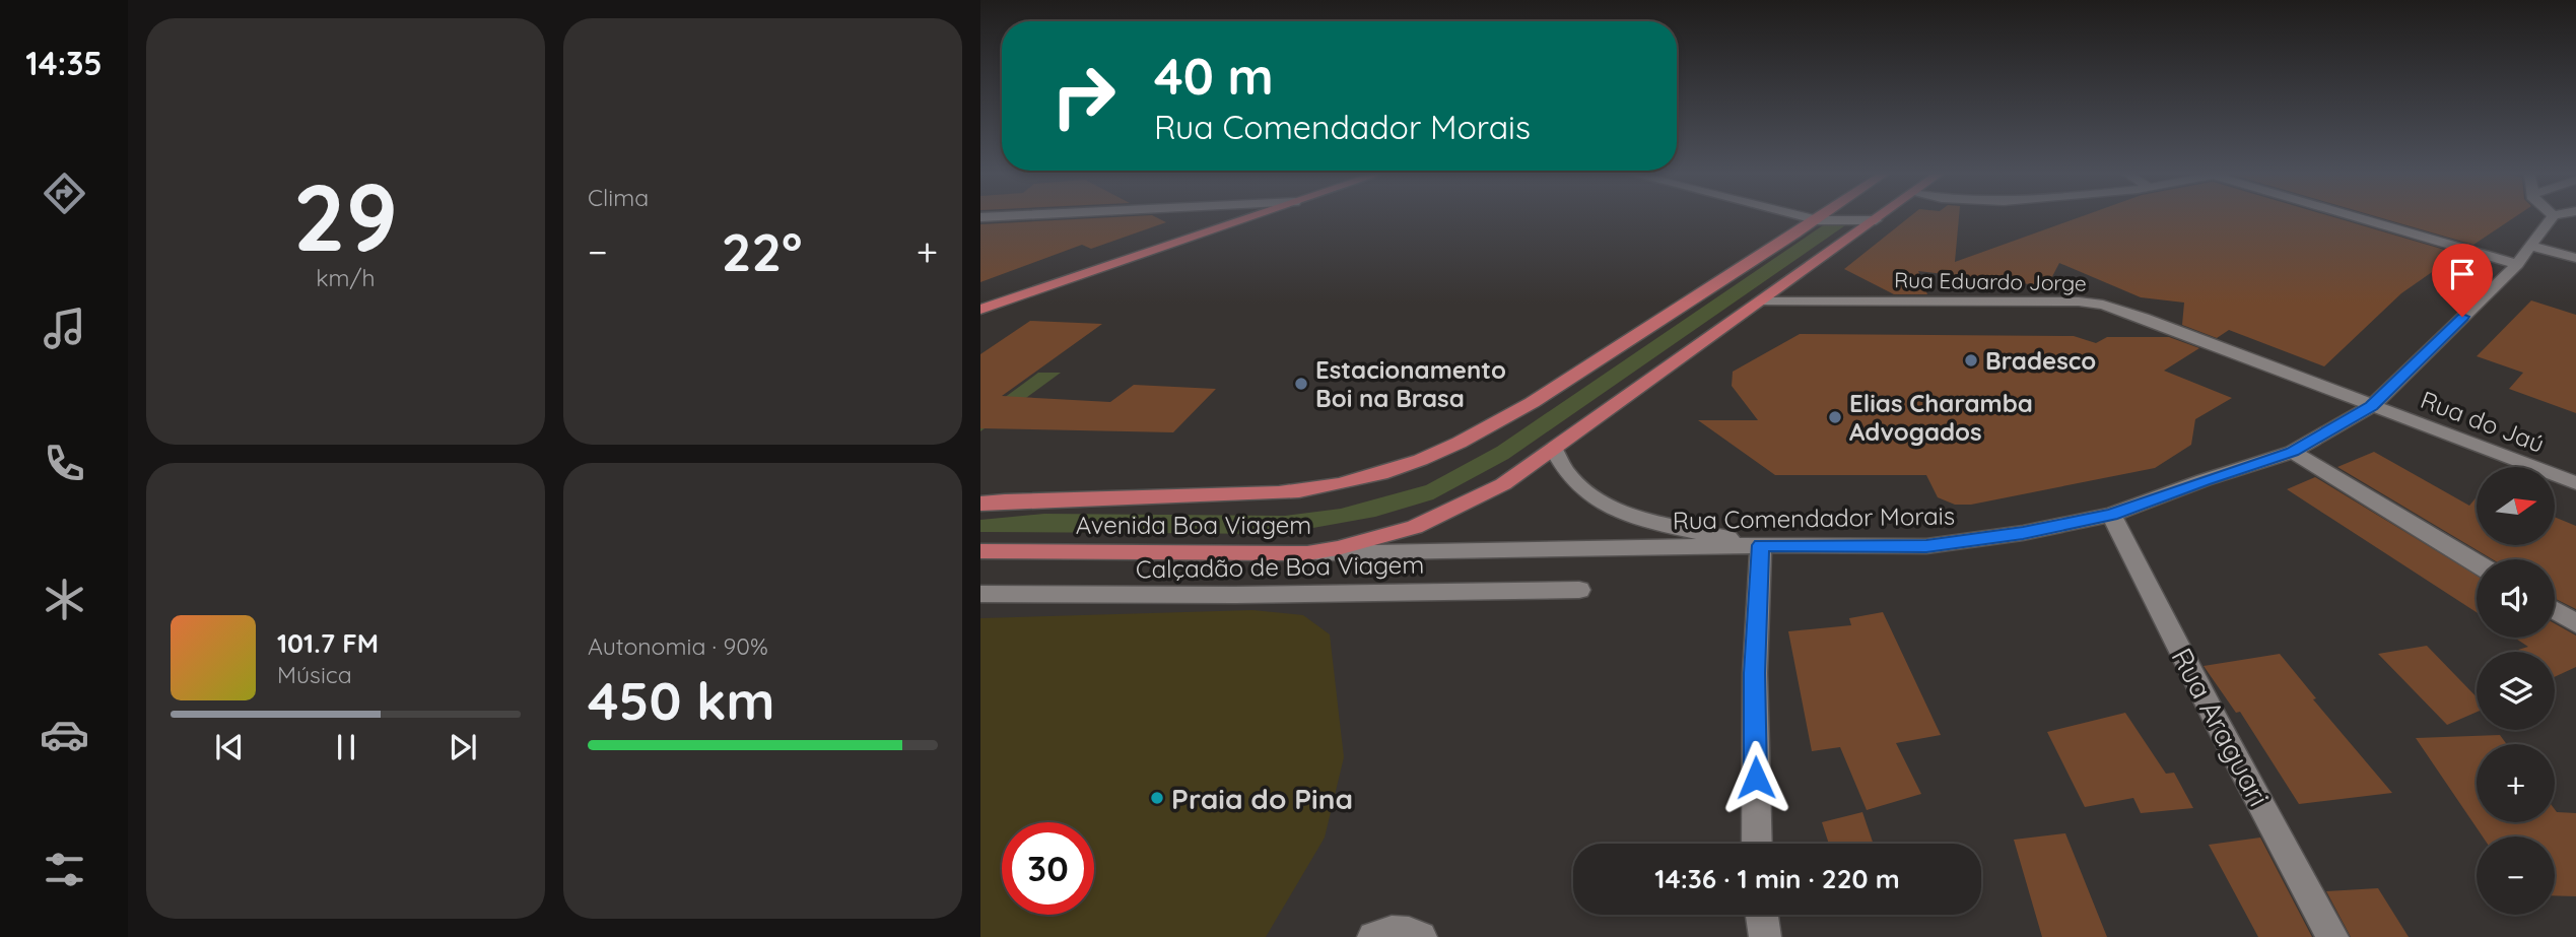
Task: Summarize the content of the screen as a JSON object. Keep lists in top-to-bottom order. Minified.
{"streets":{"main road":["Avenida Boa Viagem"],"street":["Rua Eduardo Jorge","Rua do Jaú","Rua Comendador Morais","Calçadão de Boa Viagem","Rua Araguari"]},"crossings":[["Rua Eduardo Jorge","Rua do Jaú"],["Rua Eduardo Jorge","Rua Comendador Morais"],["Rua Eduardo Jorge","Avenida Boa Viagem"],["Rua do Jaú","Rua Comendador Morais"],["Rua Comendador Morais","Avenida Boa Viagem"],["Rua Comendador Morais","Rua Araguari"]],"places":["Bradesco","Estacionamento Boi na Brasa","Elias Charamba Advogados","Praia do Pina"],"north":"right","page":{"tabs":"14:35","tile":[["29","km/h"],"Clima",["Autonomia · 90%","450 km"]],"turn":["40 m","Rua Comendador Morais"],"heat":["−","22°","+"],"map_buttons":["+","−"],"song":["101.7 FM","Música"],"limit":"30","trip":"14:36 · 1 min · 220 m"}}
